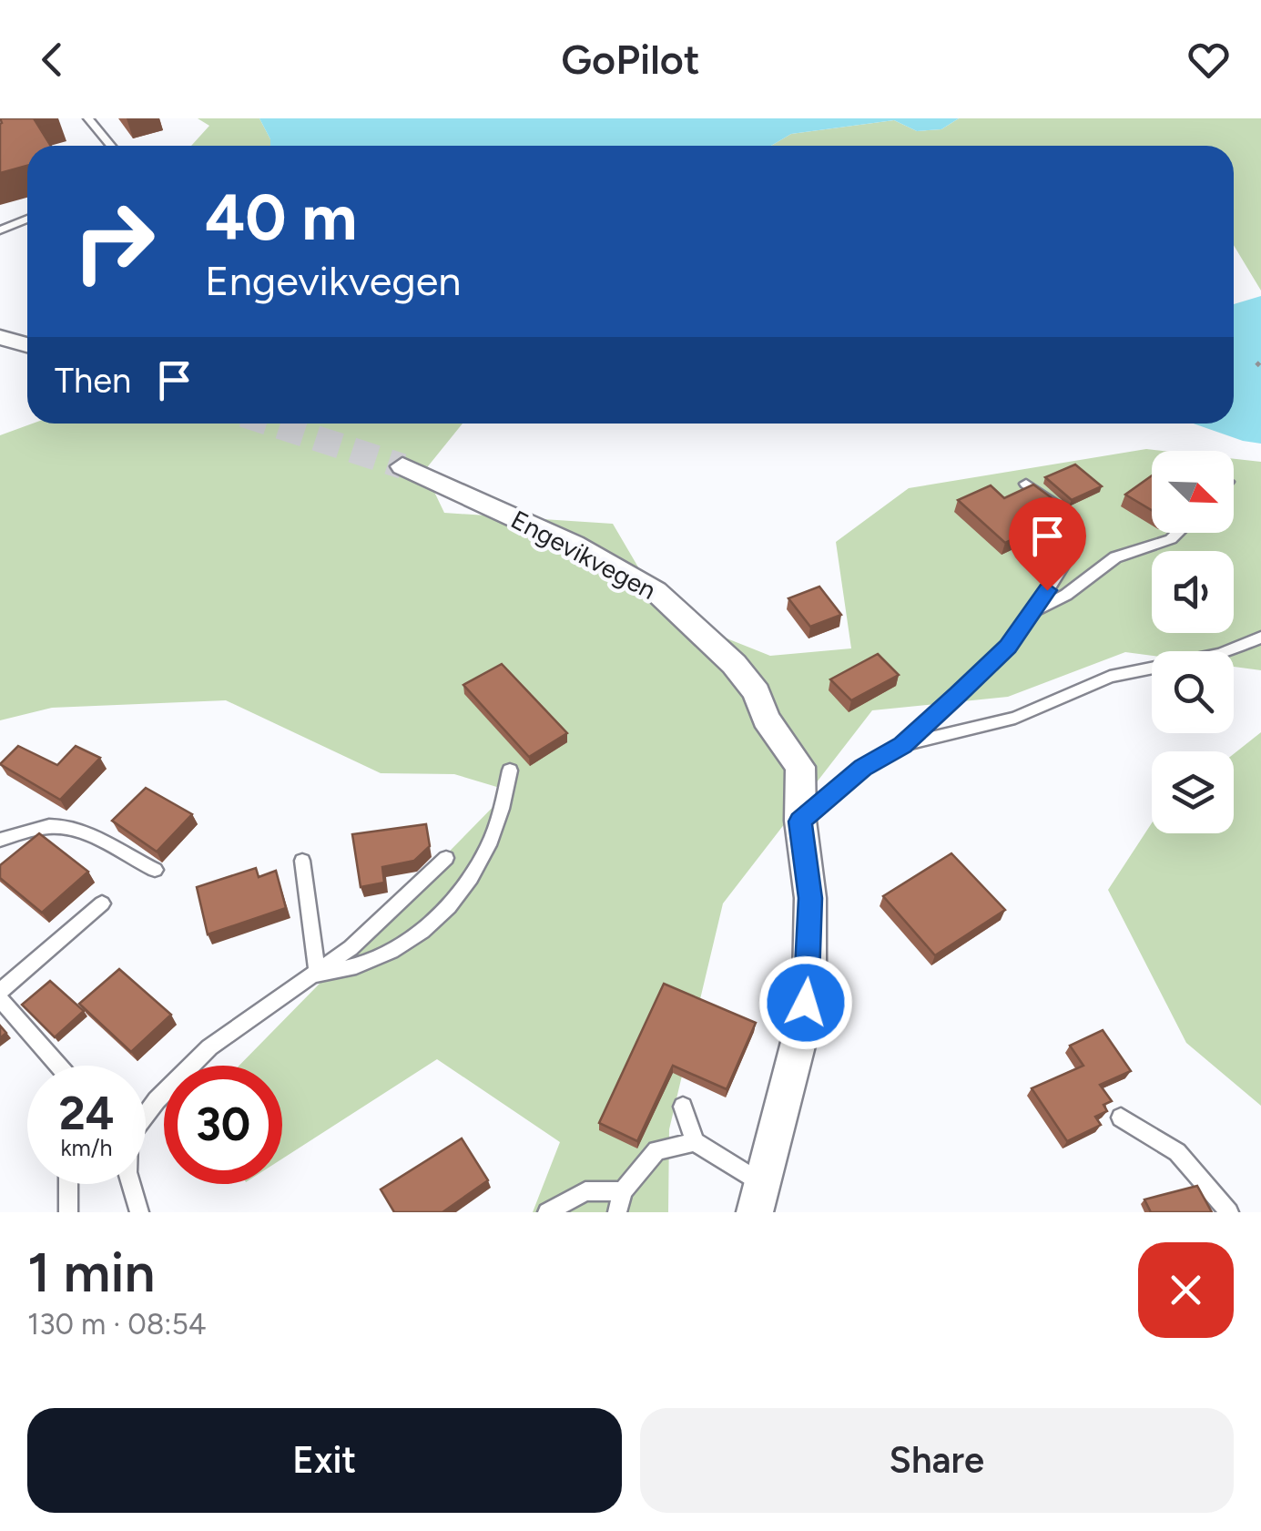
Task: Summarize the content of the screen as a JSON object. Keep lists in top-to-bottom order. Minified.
{"streets":{"street":["Engevikvegen"]},"north":"bottom right","page":{"header":"GoPilot","turn":["40 m","Engevikvegen"],"then":"Then","speed":"24 km/h","limit":"30","heading":["1 min","130 m · 08:54"],"buttons":["Exit","Share"]}}
